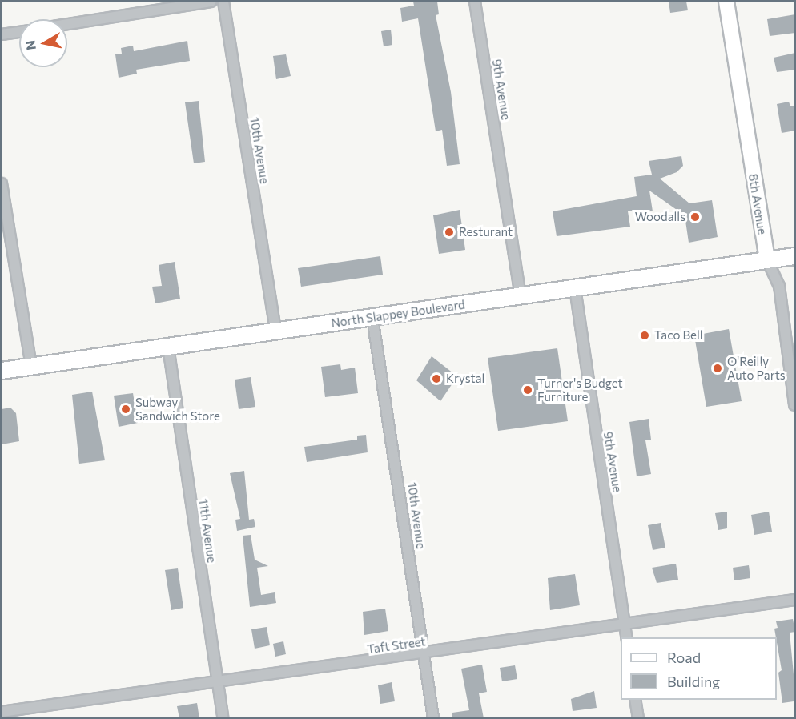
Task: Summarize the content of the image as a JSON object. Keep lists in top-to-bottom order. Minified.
{"streets":{"main road":["North Slappey Boulevard"],"street":["9th Avenue","10th Avenue","8th Avenue","11th Avenue","Taft Street"]},"crossings":[["9th Avenue","North Slappey Boulevard"],["9th Avenue","Taft Street"],["10th Avenue","North Slappey Boulevard"],["10th Avenue","Taft Street"],["8th Avenue","North Slappey Boulevard"],["North Slappey Boulevard","11th Avenue"],["11th Avenue","Taft Street"]],"places":["Woodalls","Resturant","Taco Bell","O'Reilly Auto Parts","Krystal","Turner's Budget Furniture","Subway Sandwich Store"],"legend":["Road","Building"],"north":"left"}
